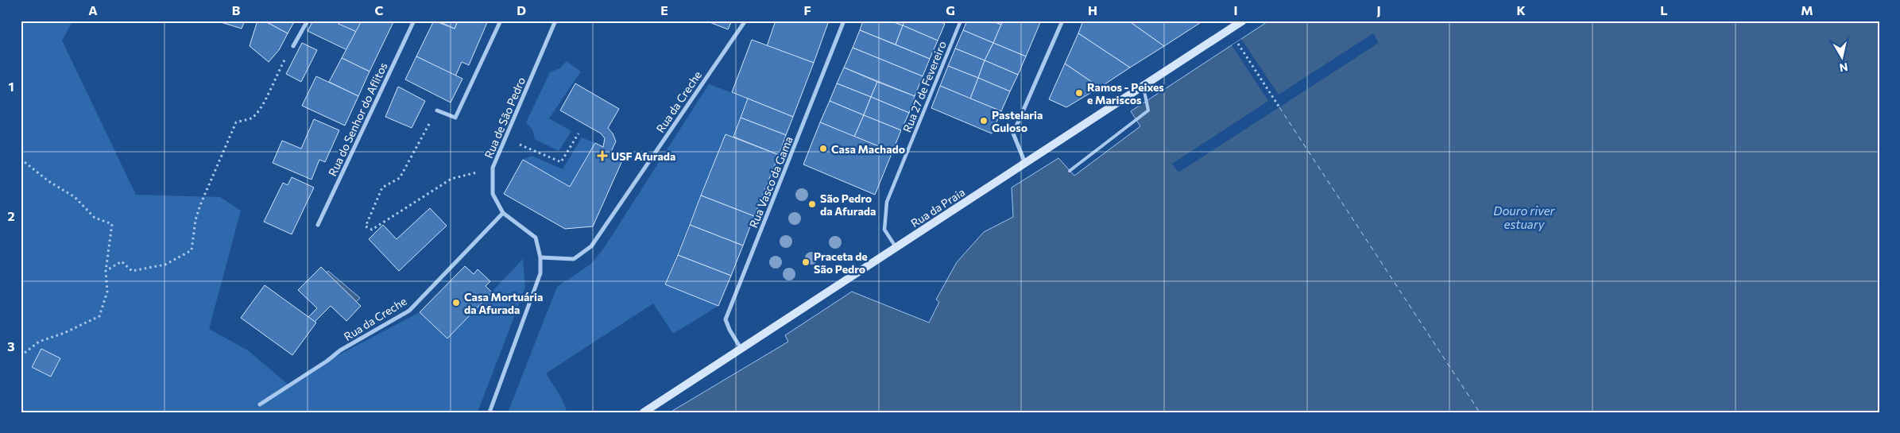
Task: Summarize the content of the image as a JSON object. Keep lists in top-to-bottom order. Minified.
{"streets":{"main road":["Rua da Praia"],"street":["Rua 27 de Fevereiro","Rua da Creche","Rua de São Pedro","Rua do Senhor do Aflitos","Rua Vasco da Gama"]},"crossings":[["Rua 27 de Fevereiro","Rua da Praia"],["Rua da Creche","Rua de São Pedro"],["Rua Vasco da Gama","Rua da Praia"]],"water":["Douro river estuary"],"places":{"other":["Ramos - Peixes e Mariscos","Pastelaria Guloso","Casa Machado","São Pedro da Afurada","Praceta de São Pedro","Casa Mortuária da Afurada"],"health":["USF Afurada"]},"north":"bottom","grid":{"columns":["A","B","C","D","E","F","G","H","I","J","K","L","M"],"rows":["1","2","3"]}}
